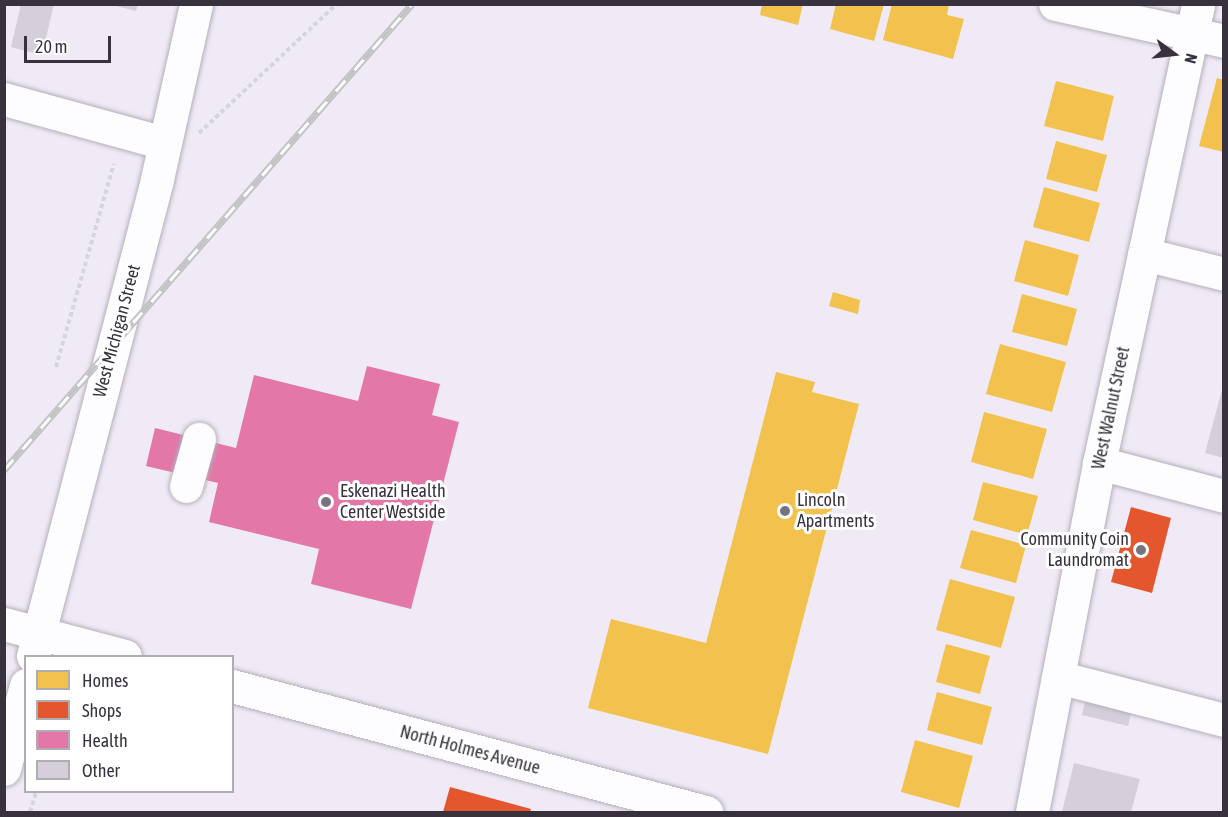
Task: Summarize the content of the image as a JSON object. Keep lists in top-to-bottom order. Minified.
{"streets":{"street":["West Michigan Street","West Walnut Street","North Holmes Avenue"]},"places":["Eskenazi Health Center Westside","Lincoln Apartments","Community Coin Laundromat"],"legend":["Homes","Shops","Health","Other"],"scale_bar":"20 m","north":"right"}
